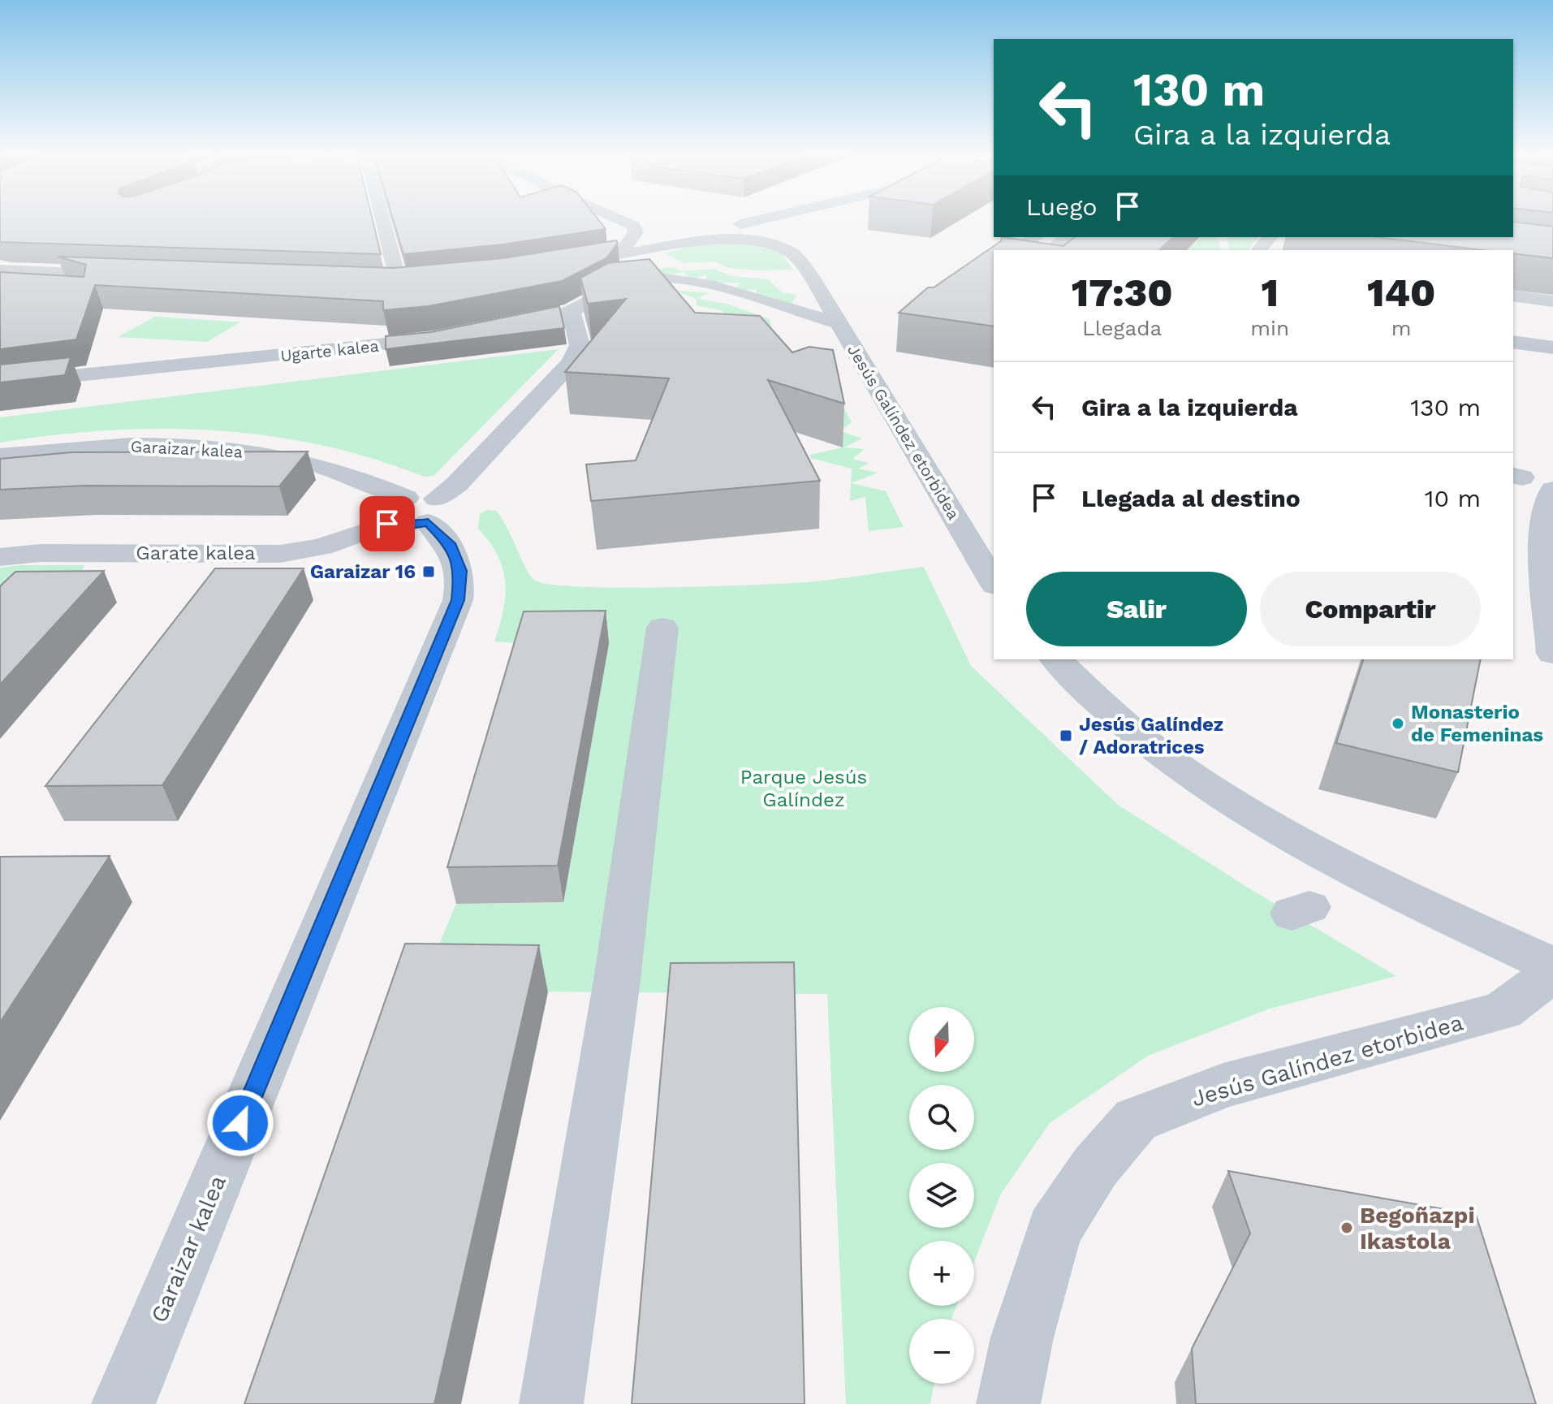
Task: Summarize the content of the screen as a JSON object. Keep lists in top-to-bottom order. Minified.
{"streets":{"street":["Ugarte kalea","Jesús Galíndez etorbidea","Garaizar kalea","Garate kalea"]},"crossings":[["Garaizar kalea","Garate kalea"]],"parks":["Parque Jesús Galíndez"],"places":{"transit":["Garaizar 16","Jesús Galíndez / Adoratrices"],"other":["Monasterio de Femeninas","Begoñazpi Ikastola"]},"north":"bottom","page":{"turn":["130 m","Gira a la izquierda"],"then":"Luego","eta":["17:30","Llegada","1","min","140","m"],"list":[{"name":"Gira a la izquierda","value":"130 m"},{"name":"Llegada al destino","value":"10 m"}],"buttons":["Salir","Compartir"],"map_buttons":["+","−"]}}
